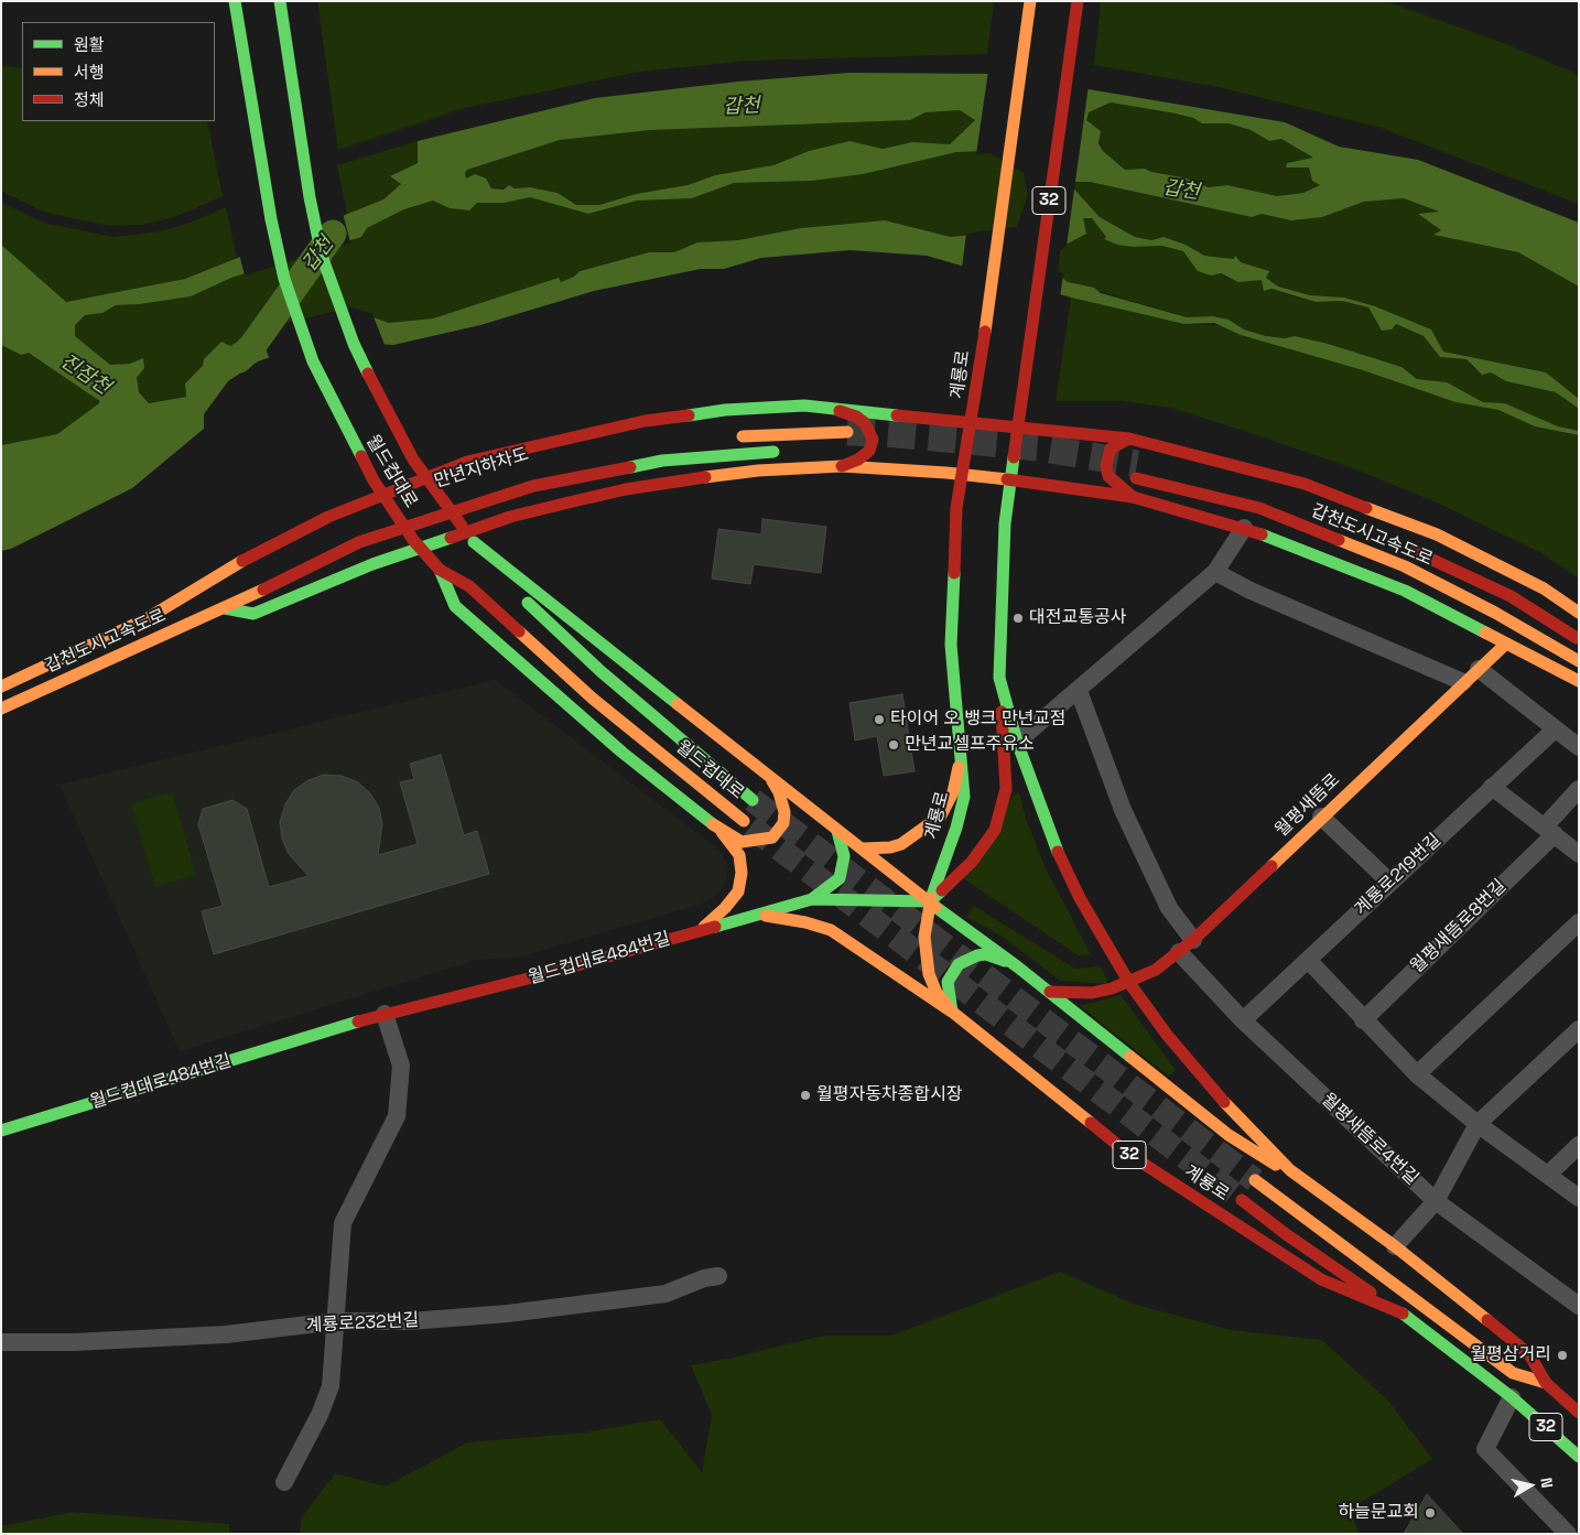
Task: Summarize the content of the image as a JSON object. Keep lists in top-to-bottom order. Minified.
{"streets":{"main road":["32","계룡로","만년지하차도","월드컵대로","갑천도시고속도로","월평새뜸로","월드컵대로484번길"],"street":["계룡로219번길","월평새뜸로8번길","월평새뜸로4번길","계룡로232번길"]},"crossings":[["32","계룡로"],["만년지하차도","갑천도시고속도로"],["월평새뜸로","월평새뜸로4번길"],["계룡로219번길","월평새뜸로4번길"]],"water":["갑천","진잠천"],"places":["대전교통공사","타이어 오 뱅크 만년교점","만년교셀프주유소","월평자동차종합시장","월평삼거리","하늘문교회"],"legend":["원활","서행","정체"],"north":"right"}
